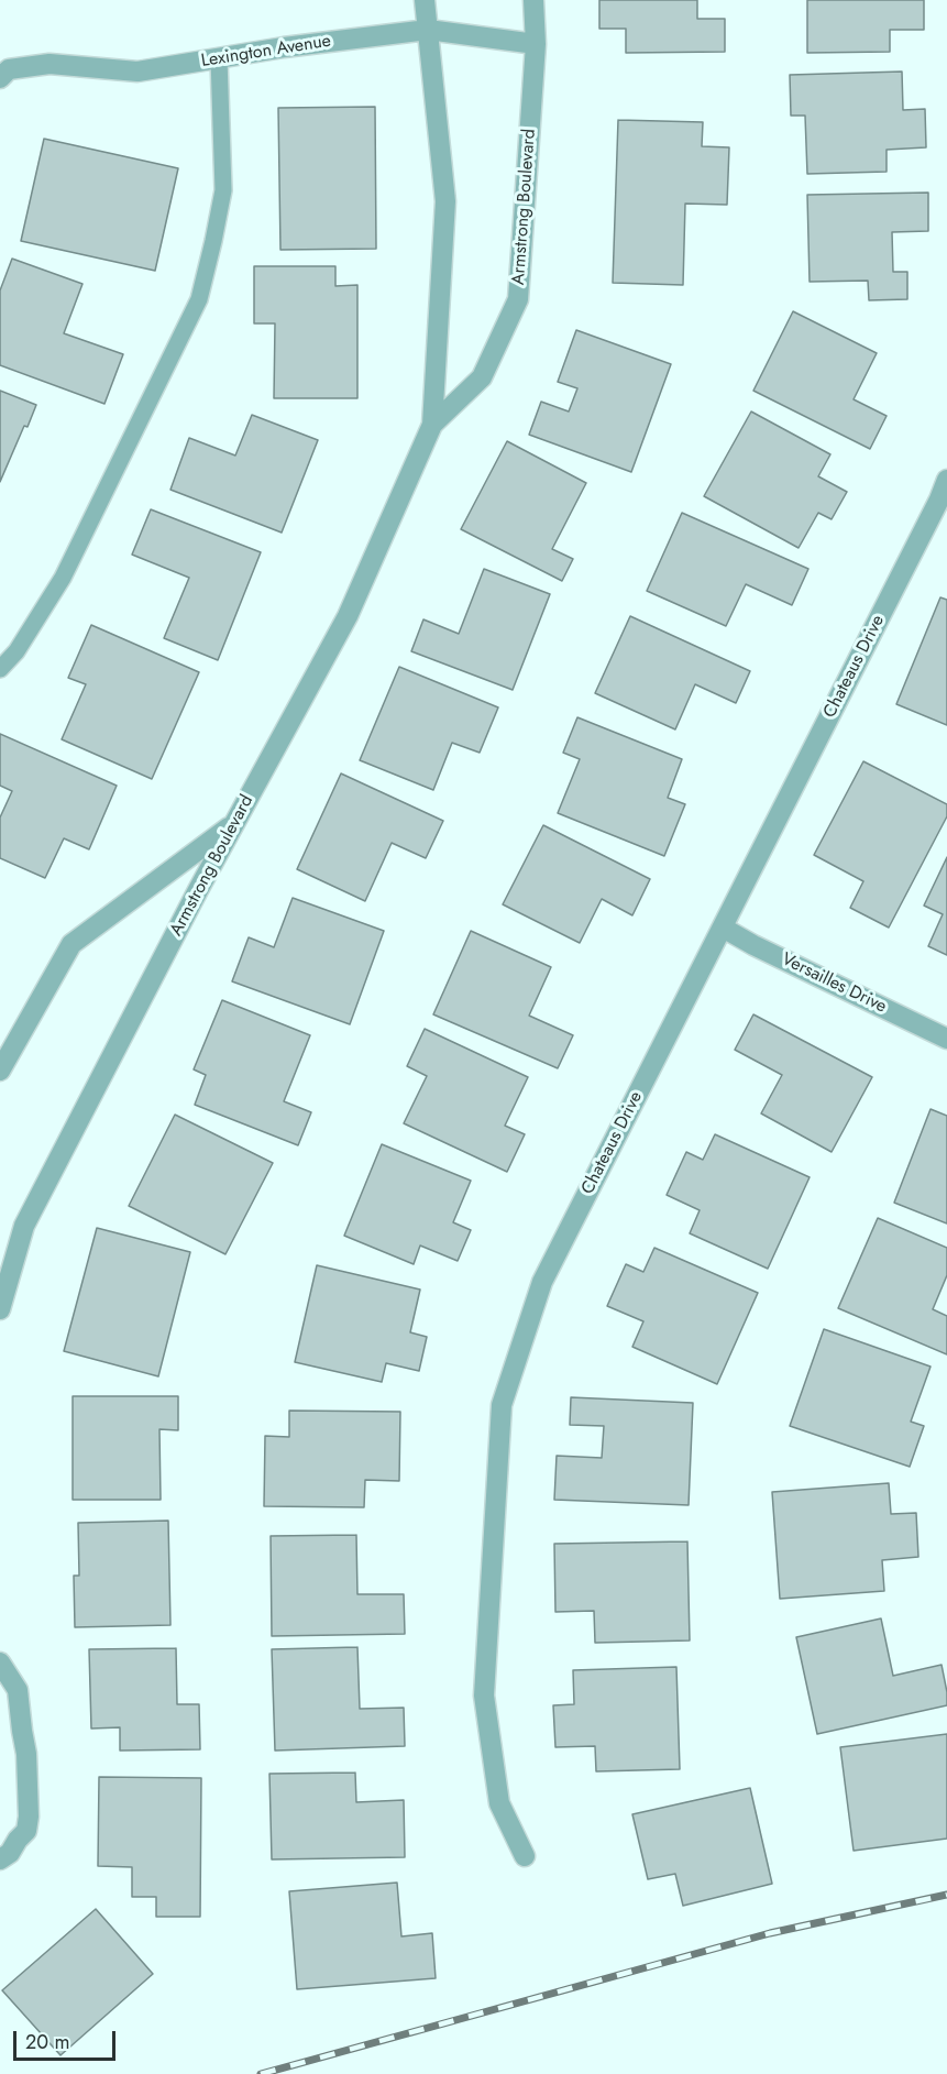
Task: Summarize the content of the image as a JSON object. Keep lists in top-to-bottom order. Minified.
{"streets":{"street":["Lexington Avenue","Armstrong Boulevard","Chateaus Drive","Versailles Drive"]},"crossings":[["Lexington Avenue","Armstrong Boulevard"],["Chateaus Drive","Versailles Drive"]],"scale_bar":"20 m"}
